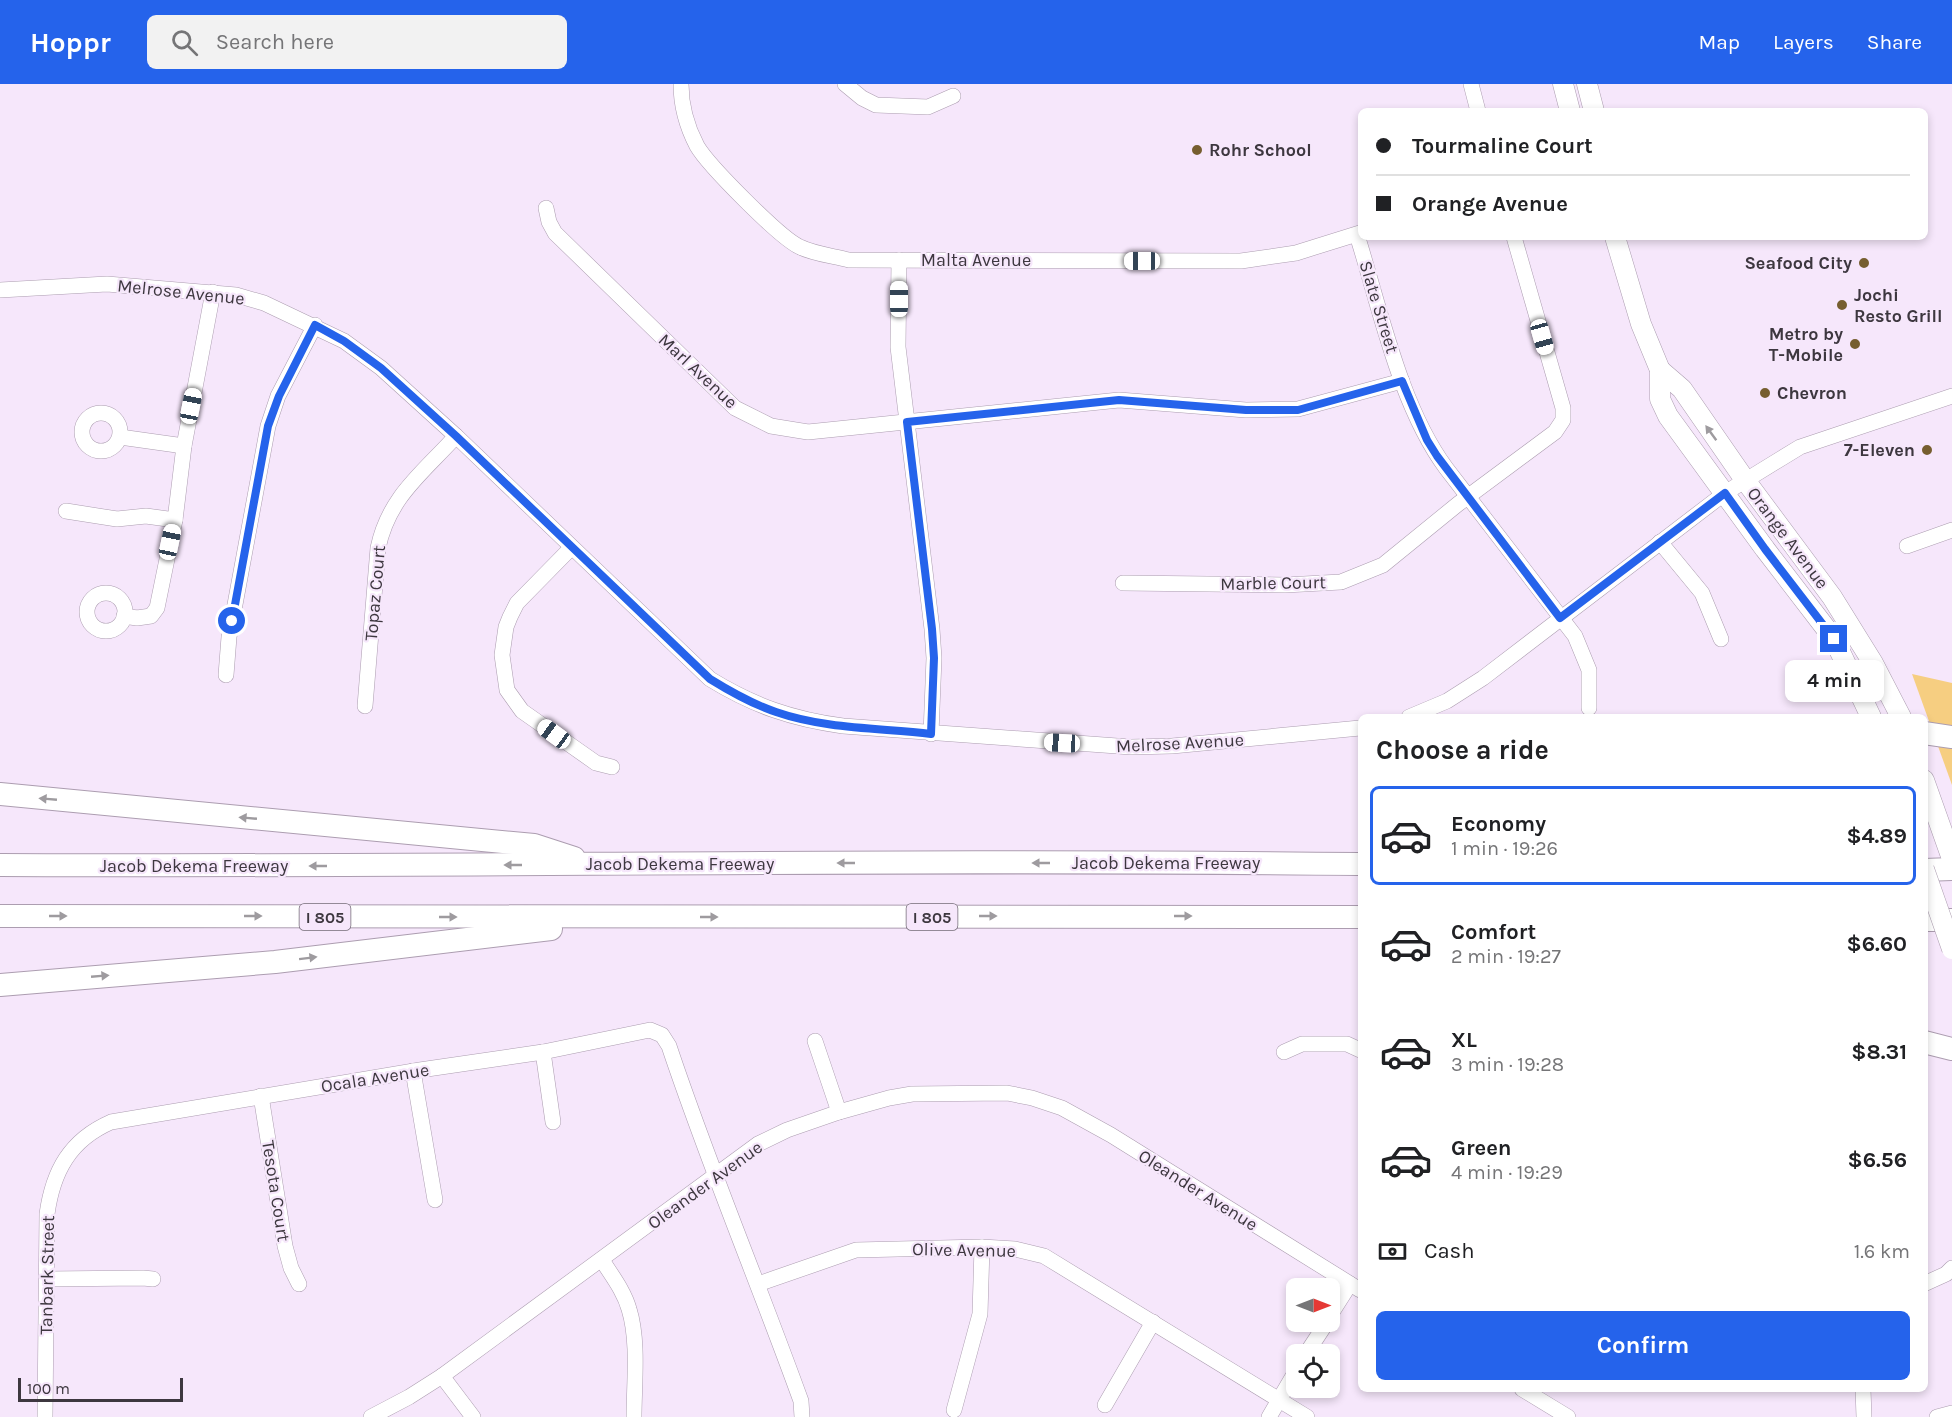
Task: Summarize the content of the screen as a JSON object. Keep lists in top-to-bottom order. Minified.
{"streets":{"highway":["Jacob Dekema Freeway","I 805"],"main road":["Orange Avenue"],"street":["Malta Avenue","Melrose Avenue","Slate Street","Marl Avenue","Marble Court","Topaz Court","Ocala Avenue","Oleander Avenue","Tesota Court","Olive Avenue","Tanbark Street"]},"crossings":[["Melrose Avenue","Topaz Court"],["Slate Street","Marl Avenue"],["Slate Street","Marble Court"],["Ocala Avenue","Oleander Avenue"],["Ocala Avenue","Tesota Court"],["Ocala Avenue","Tanbark Street"]],"places":["Rohr School","Seafood City","Jochi Resto Grill","Metro by T-Mobile","Chevron","7-Eleven"],"scale_bar":"100 m","north":"right","page":{"header":"Hoppr","search":"Search here","nav":["Map","Layers","Share"],"banner":["Tourmaline Court","Orange Avenue"],"bubble":"4 min","heading":"Choose a ride","list":[{"name":"Economy","note":"1 min · 19:26","value":"$4.89"},{"name":"Comfort","note":"2 min · 19:27","value":"$6.60"},{"name":"XL","note":"3 min · 19:28","value":"$8.31"},{"name":"Green","note":"4 min · 19:29","value":"$6.56"}],"pay":["Cash","1.6 km"],"buttons":"Confirm","scale":"100 m"}}
